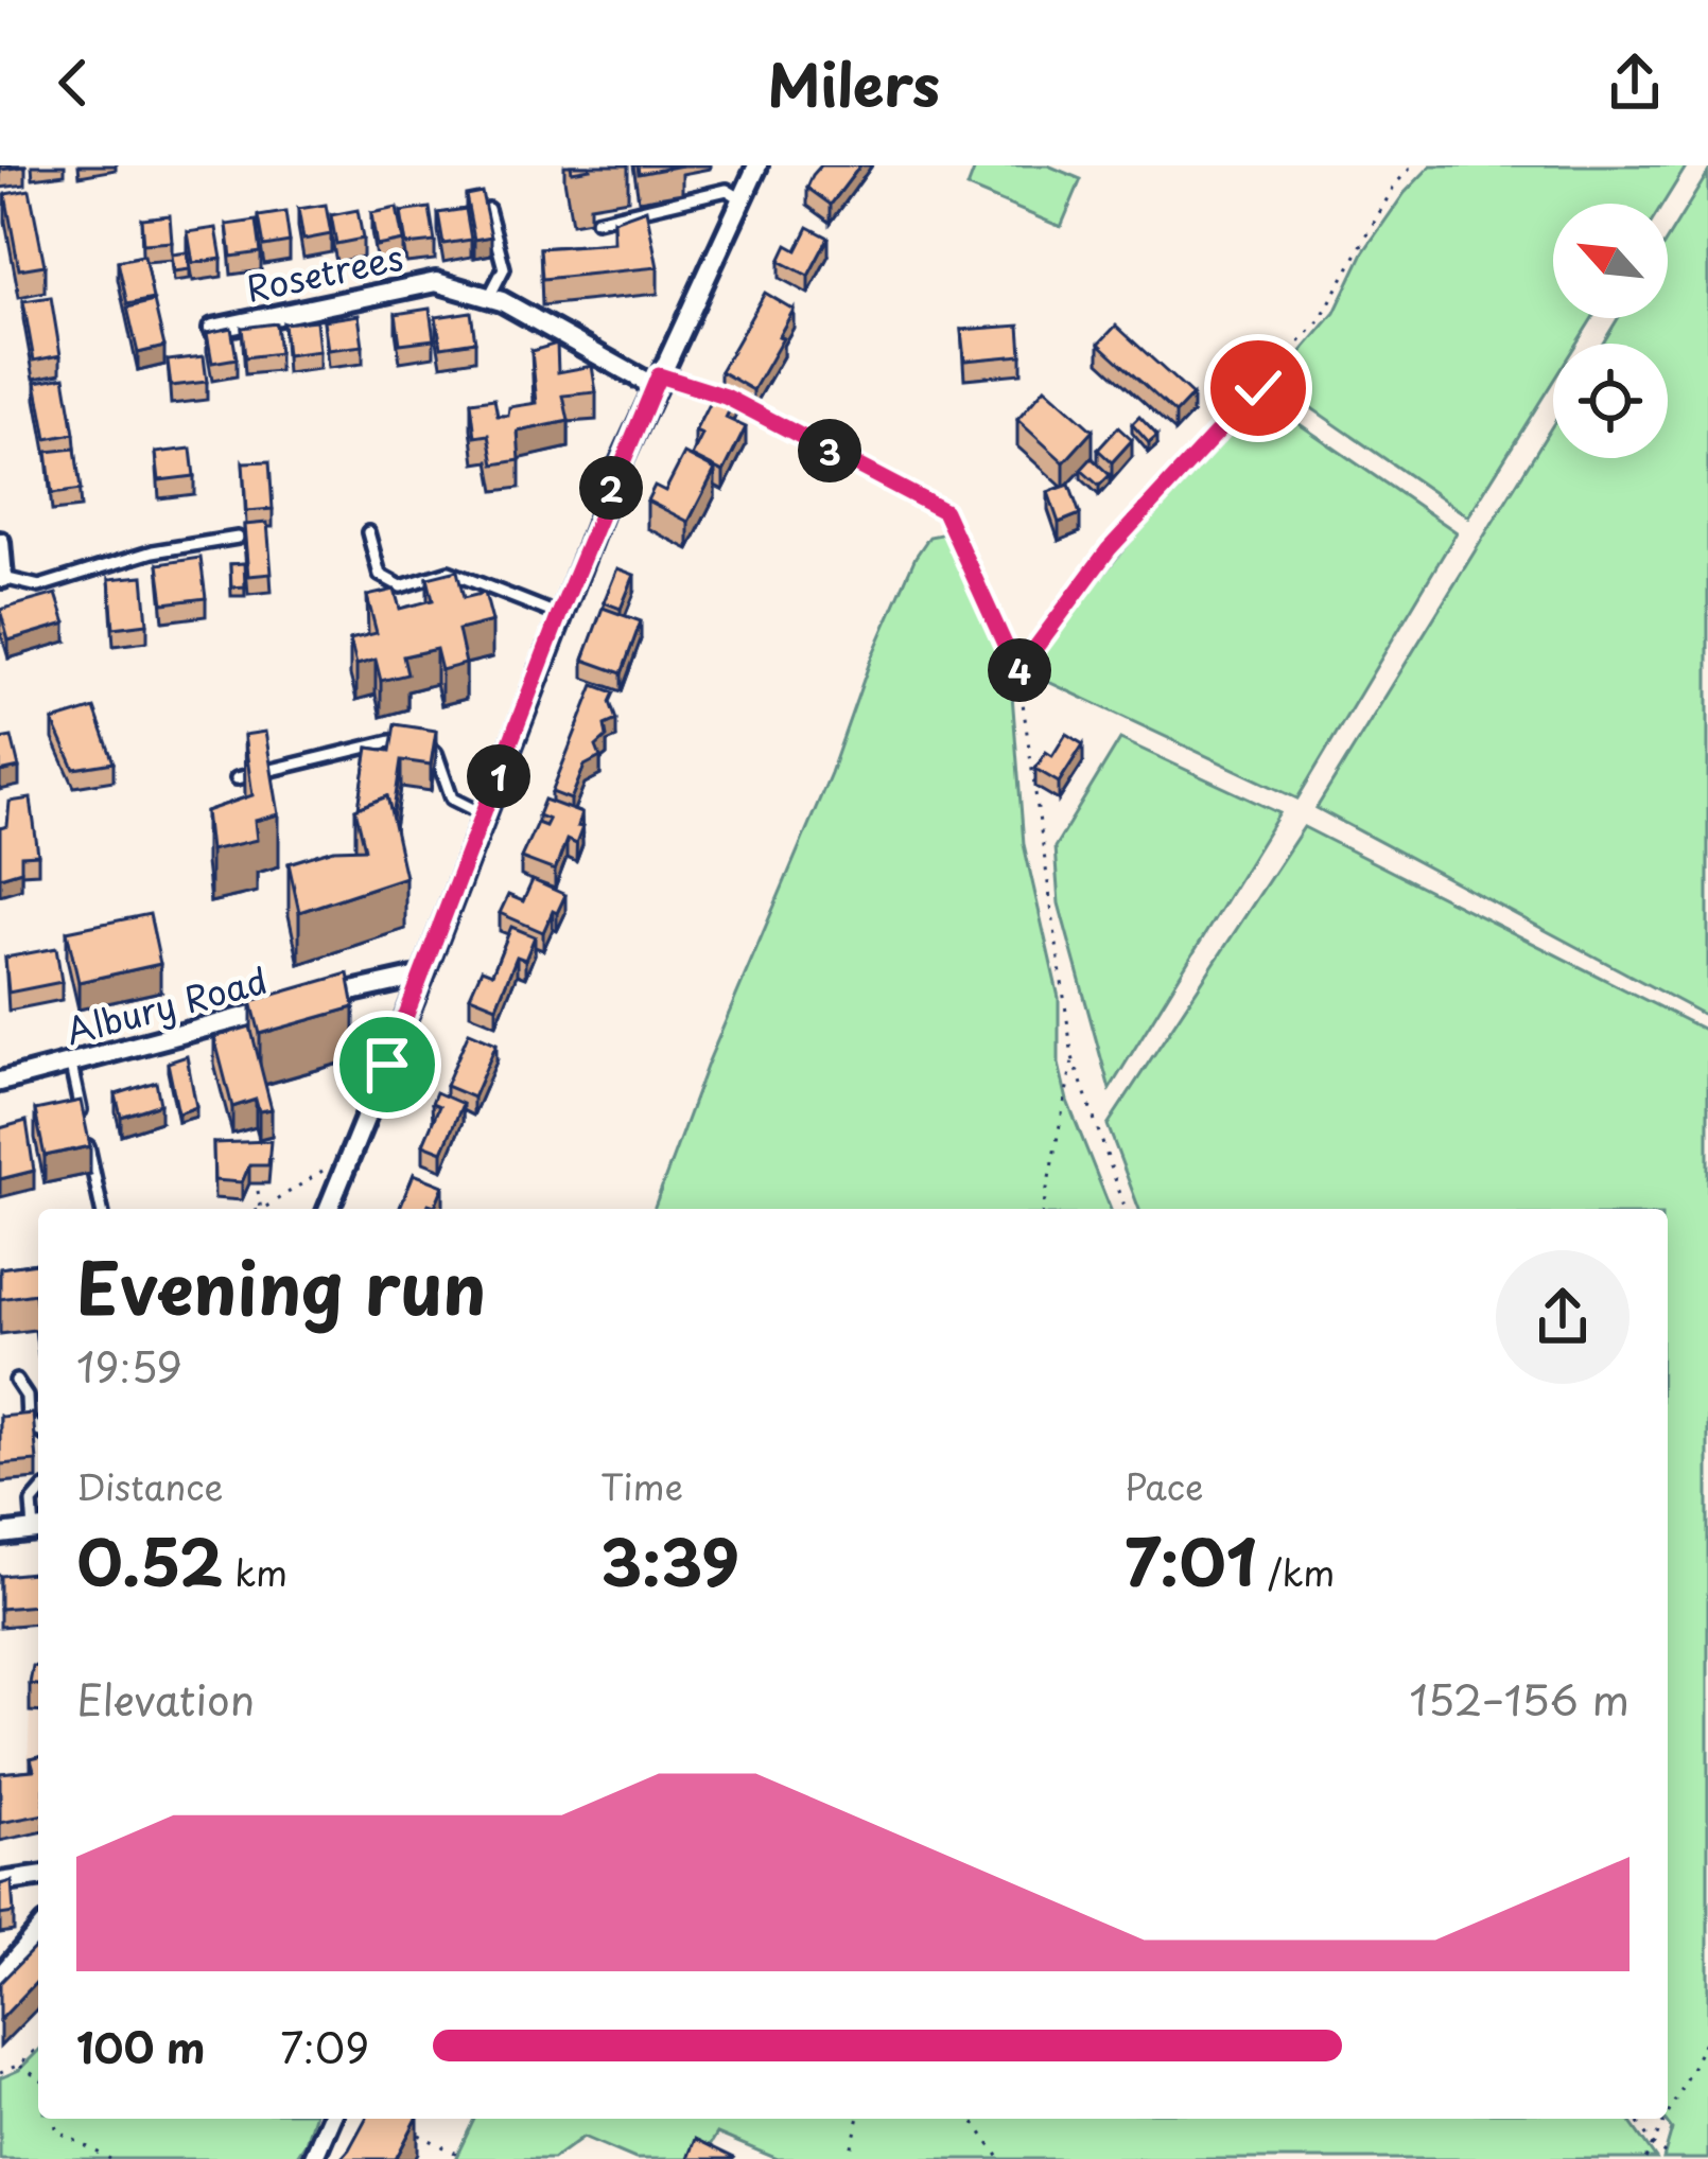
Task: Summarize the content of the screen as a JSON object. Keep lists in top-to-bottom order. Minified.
{"streets":{"street":["Rosetrees","Albury Road"]},"north":"top left","page":{"header":"Milers","pins":["3","2","4","1"],"heading":["Evening run","19:59"],"stats":[["Distance","0.52 km"],["Time","3:39"],["Pace","7:01 /km"]],"chart":["Elevation","152–156 m"],"list":[{"name":"100 m","note":"7:09"}]}}
